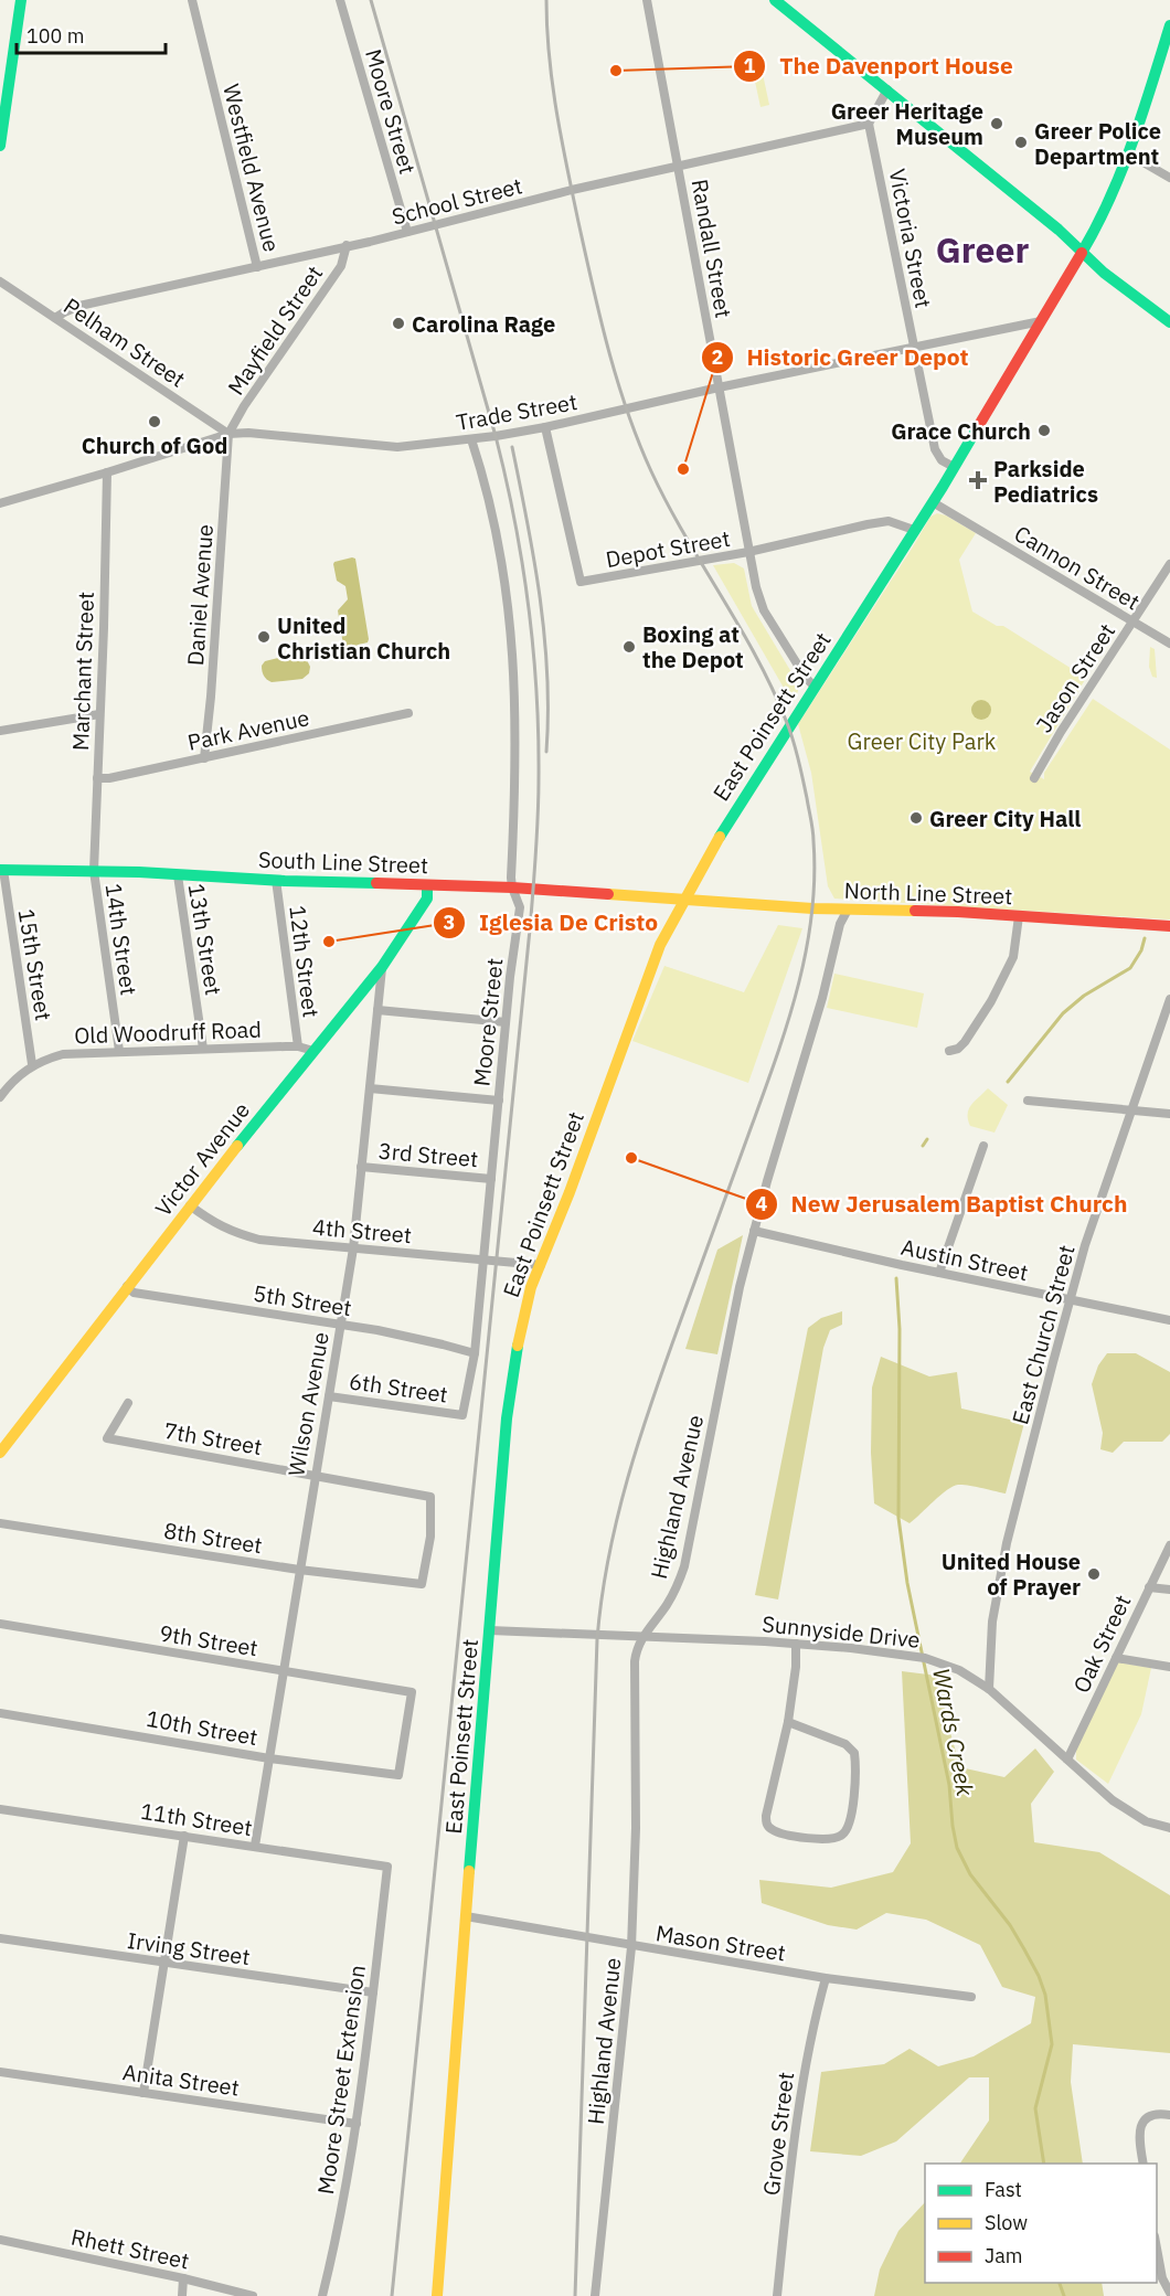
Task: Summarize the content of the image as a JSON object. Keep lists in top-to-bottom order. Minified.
{"streets":{"main road":["East Poinsett Street","South Line Street","North Line Street","Victor Avenue"],"street":["Moore Street","Westfield Avenue","School Street","Victoria Street","Randall Street","Mayfield Street","Pelham Street","Trade Street","Depot Street","Cannon Street","Daniel Avenue","Marchant Street","Jason Street","Park Avenue","14th Street","13th Street","12th Street","15th Street","Old Woodruff Road","3rd Street","4th Street","Austin Street","5th Street","East Church Street","6th Street","Wilson Avenue","7th Street","Highland Avenue","8th Street","Sunnyside Drive","9th Street","Oak Street","10th Street","11th Street","Mason Street","Irving Street","Anita Street","Moore Street Extension","Grove Street","Rhett Street"]},"crossings":[["Moore Street","School Street"],["Moore Street","Trade Street"],["Moore Street","South Line Street"],["Moore Street","3rd Street"],["Moore Street","4th Street"],["Moore Street","5th Street"],["Moore Street","6th Street"],["Westfield Avenue","School Street"],["School Street","Victoria Street"],["School Street","Randall Street"],["School Street","Mayfield Street"],["School Street","Pelham Street"],["Victoria Street","Trade Street"],["Victoria Street","East Poinsett Street"],["Randall Street","Trade Street"],["Randall Street","Depot Street"],["Randall Street","East Poinsett Street"],["Mayfield Street","Pelham Street"],["Mayfield Street","Trade Street"],["Mayfield Street","Daniel Avenue"],["Pelham Street","Trade Street"],["Pelham Street","Daniel Avenue"],["Trade Street","Depot Street"],["Trade Street","Daniel Avenue"],["Trade Street","Marchant Street"],["Trade Street","East Poinsett Street"],["Depot Street","East Poinsett Street"],["Cannon Street","Jason Street"],["Cannon Street","East Poinsett Street"],["Daniel Avenue","Park Avenue"],["Marchant Street","Park Avenue"],["Marchant Street","South Line Street"],["Marchant Street","14th Street"],["East Poinsett Street","South Line Street"],["East Poinsett Street","North Line Street"],["East Poinsett Street","4th Street"],["East Poinsett Street","Sunnyside Drive"],["East Poinsett Street","Mason Street"],["South Line Street","North Line Street"],["South Line Street","14th Street"],["South Line Street","13th Street"],["South Line Street","12th Street"],["South Line Street","15th Street"],["South Line Street","Victor Avenue"],["North Line Street","Highland Avenue"],["14th Street","Old Woodruff Road"],["13th Street","Old Woodruff Road"],["12th Street","Old Woodruff Road"],["15th Street","Old Woodruff Road"],["Old Woodruff Road","Victor Avenue"],["3rd Street","Wilson Avenue"],["Victor Avenue","4th Street"],["Victor Avenue","5th Street"],["Victor Avenue","Wilson Avenue"],["4th Street","Wilson Avenue"],["Austin Street","East Church Street"],["Austin Street","Highland Avenue"],["5th Street","Wilson Avenue"],["East Church Street","Sunnyside Drive"],["6th Street","Wilson Avenue"],["Wilson Avenue","7th Street"],["Wilson Avenue","8th Street"],["Wilson Avenue","9th Street"],["Wilson Avenue","10th Street"],["Wilson Avenue","11th Street"],["7th Street","8th Street"],["Highland Avenue","Sunnyside Drive"],["Highland Avenue","Mason Street"],["Sunnyside Drive","Oak Street"],["9th Street","10th Street"],["11th Street","Moore Street Extension"],["Mason Street","Grove Street"],["Irving Street","Moore Street Extension"],["Anita Street","Moore Street Extension"]],"districts":["Greer"],"water":["Wards Creek"],"parks":["Greer City Park"],"places":{"other":["The Davenport House","Greer Heritage Museum","Greer Police Department","Carolina Rage","Church of God","Grace Church","Historic Greer Depot","United Christian Church","Boxing at the Depot","Greer City Hall","Iglesia De Cristo","New Jerusalem Baptist Church","United House of Prayer"],"health":["Parkside Pediatrics"]},"legend":["Fast","Slow","Jam"],"scale_bar":"100 m"}
